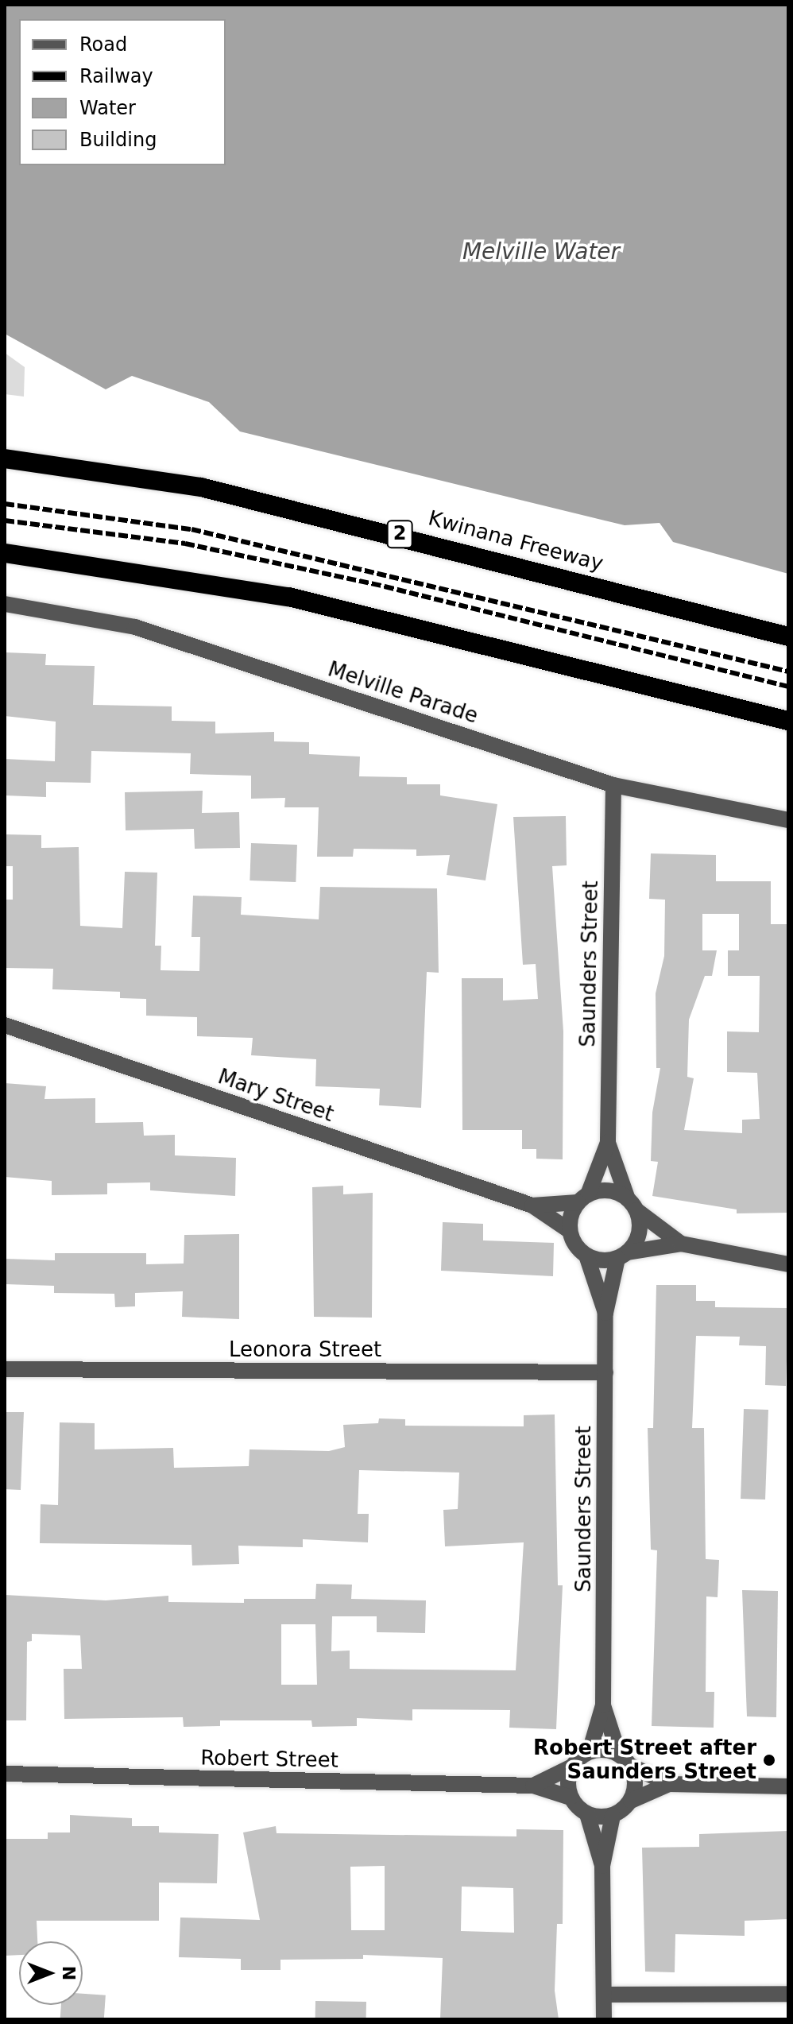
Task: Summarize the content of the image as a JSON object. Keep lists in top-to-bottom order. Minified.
{"streets":{"highway":["2","Kwinana Freeway"],"street":["Melville Parade","Saunders Street","Mary Street","Leonora Street","Robert Street"]},"crossings":[["Melville Parade","Saunders Street"],["Saunders Street","Mary Street"],["Saunders Street","Leonora Street"],["Saunders Street","Robert Street"]],"water":["Melville Water"],"places":["Robert Street after Saunders Street"],"legend":["Road","Railway","Water","Building"],"north":"right"}
